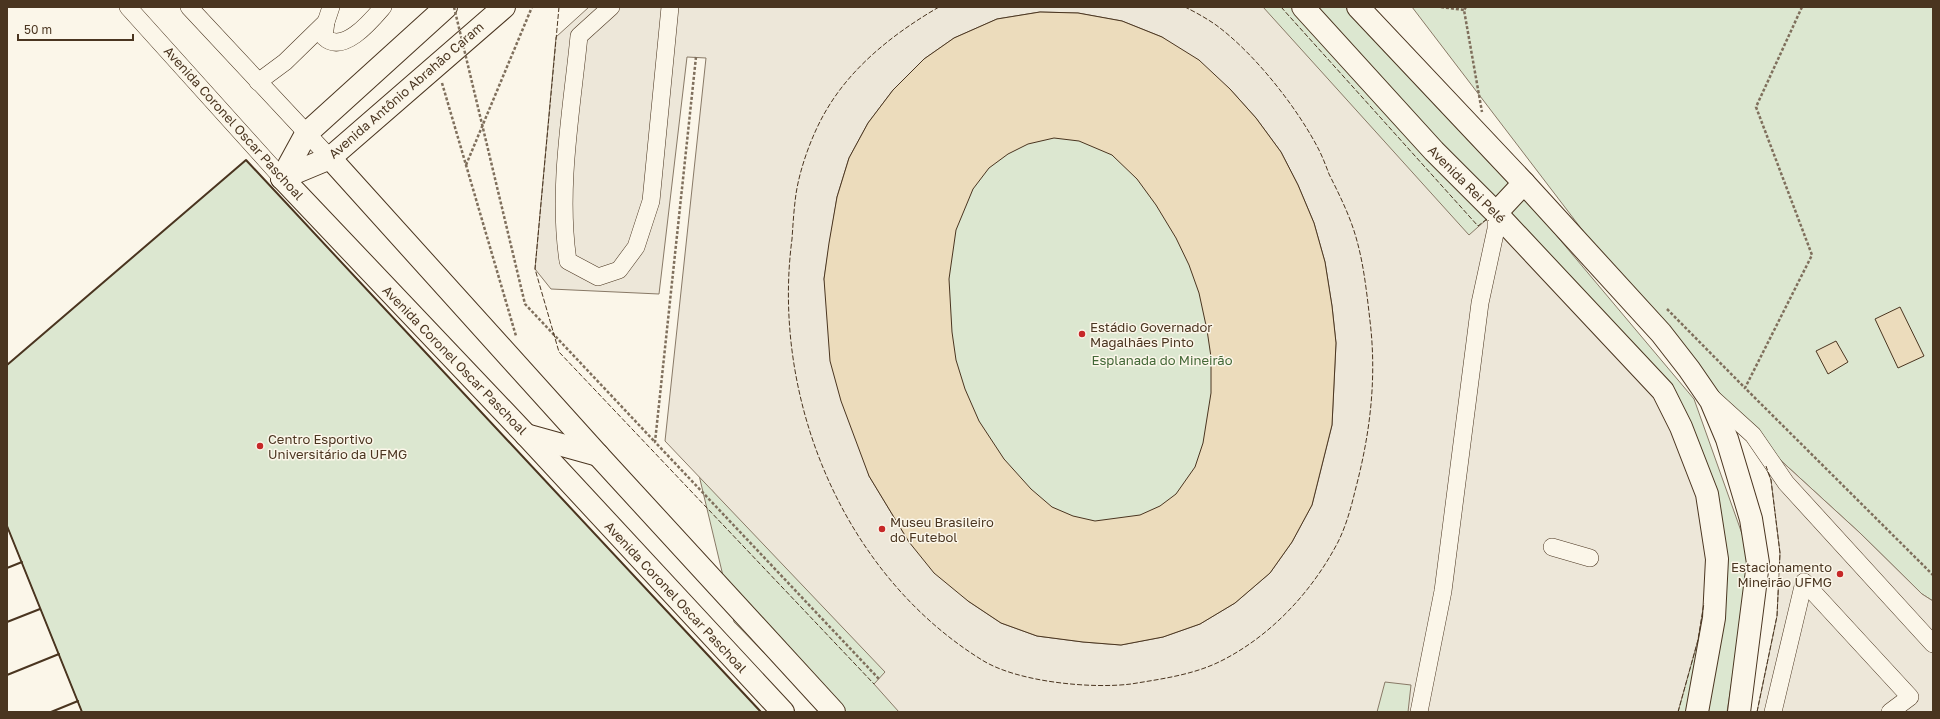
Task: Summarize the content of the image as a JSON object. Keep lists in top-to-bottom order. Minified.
{"streets":{"main road":["Avenida Antônio Abrahão Caram","Avenida Coronel Oscar Paschoal","Avenida Rei Pelé"]},"crossings":[["Avenida Antônio Abrahão Caram","Avenida Coronel Oscar Paschoal"]],"parks":["Esplanada do Mineirão"],"places":["Estádio Governador Magalhães Pinto","Centro Esportivo Universitário da UFMG","Museu Brasileiro do Futebol","Estacionamento Mineirão UFMG"],"scale_bar":"50 m"}
